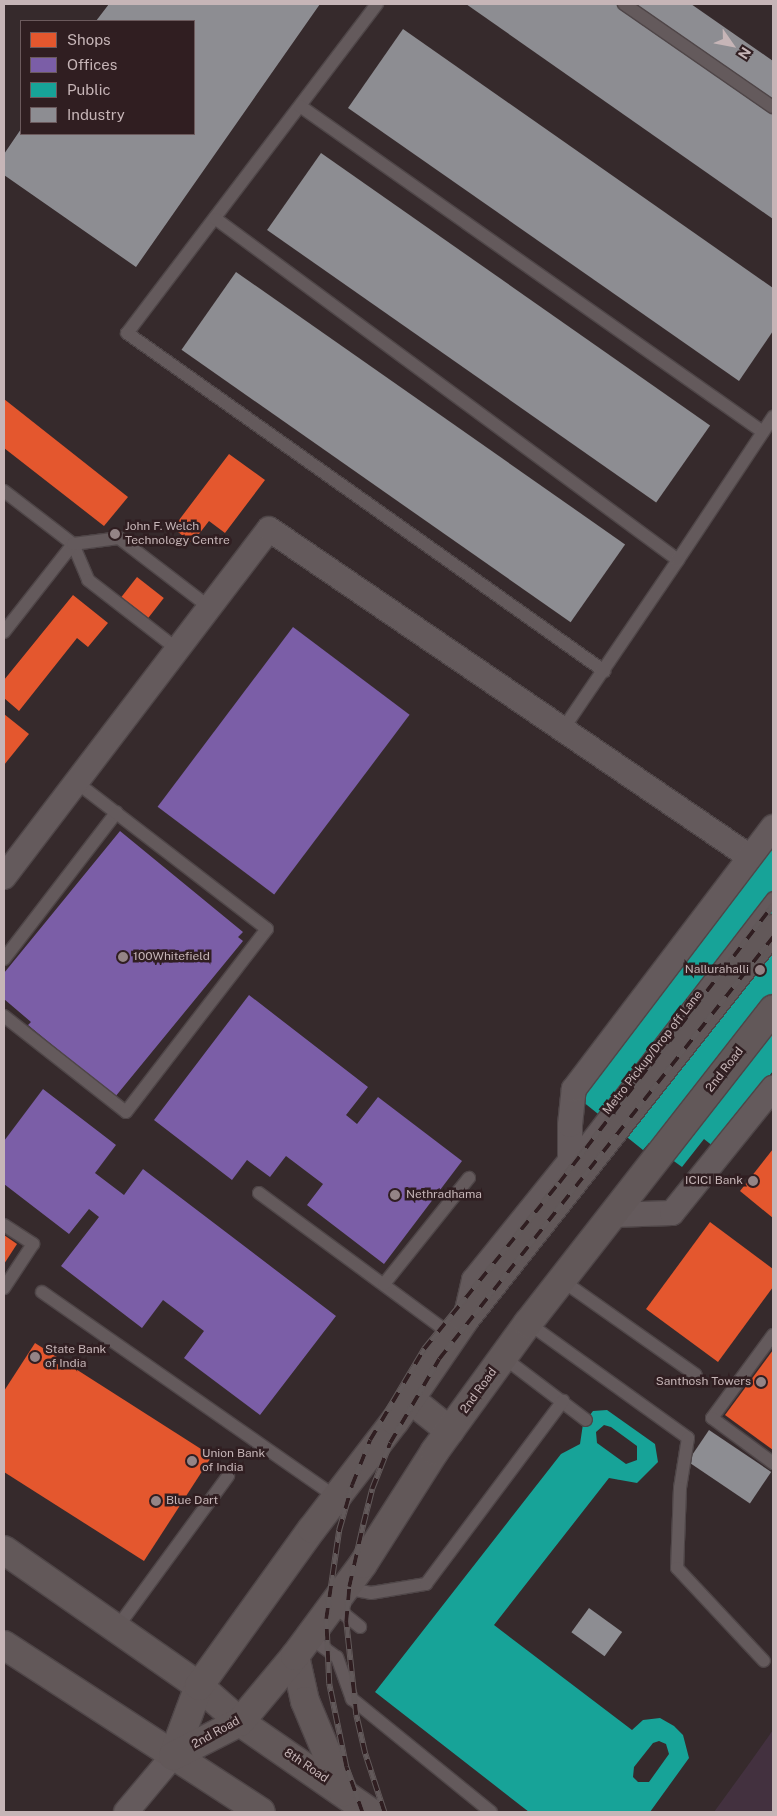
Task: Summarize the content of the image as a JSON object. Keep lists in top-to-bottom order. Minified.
{"streets":{"main road":["2nd Road","8th Road"],"lane":["Metro Pickup/Drop off Lane"]},"crossings":[["2nd Road","8th Road"]],"places":["John F. Welch Technology Centre","100Whitefield","Nallurahalli","ICICI Bank","Nethradhama","State Bank of India","Santhosh Towers","Union Bank of India","Blue Dart"],"legend":["Shops","Offices","Public","Industry"],"north":"bottom right"}
